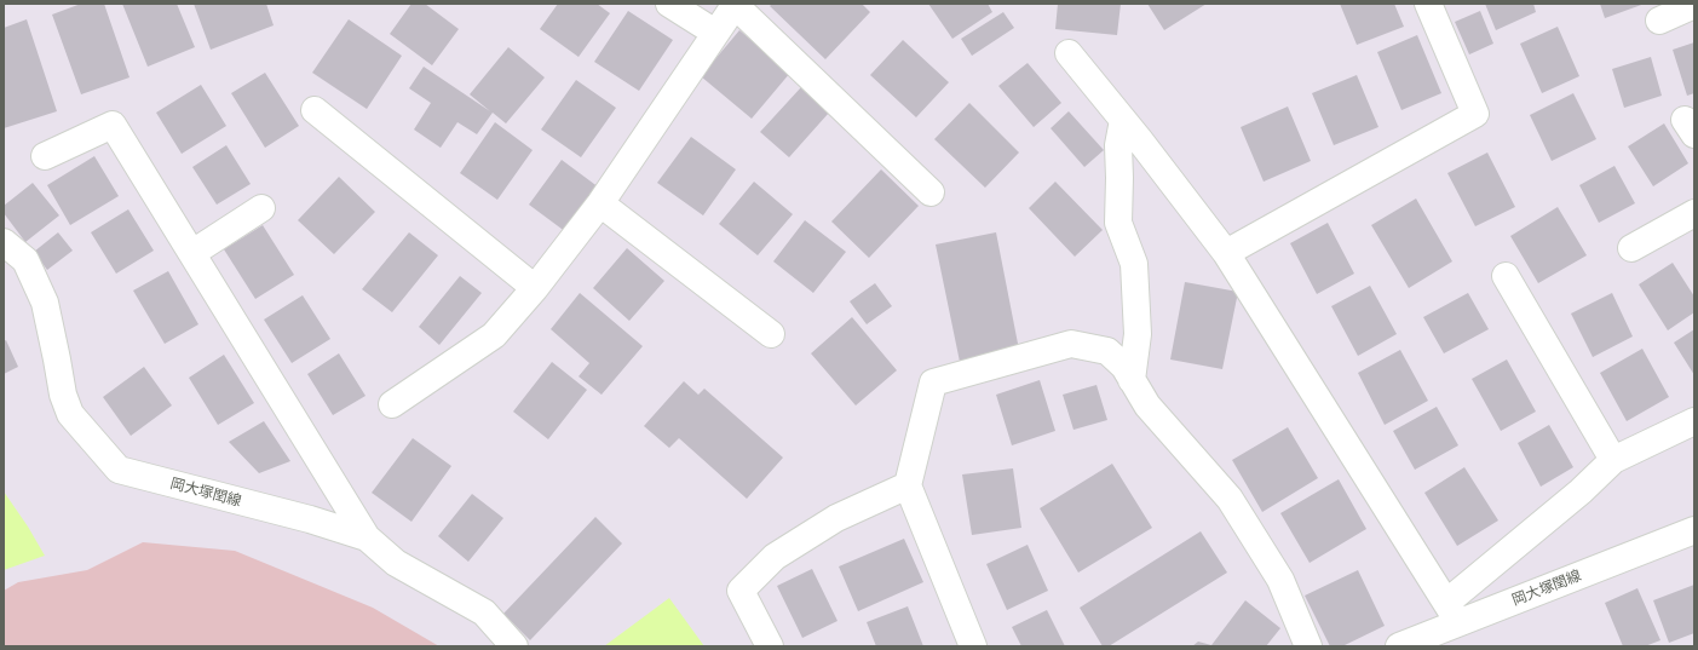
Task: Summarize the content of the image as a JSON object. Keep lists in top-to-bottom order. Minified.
{"streets":{"street":["岡大塚閏線"]}}
